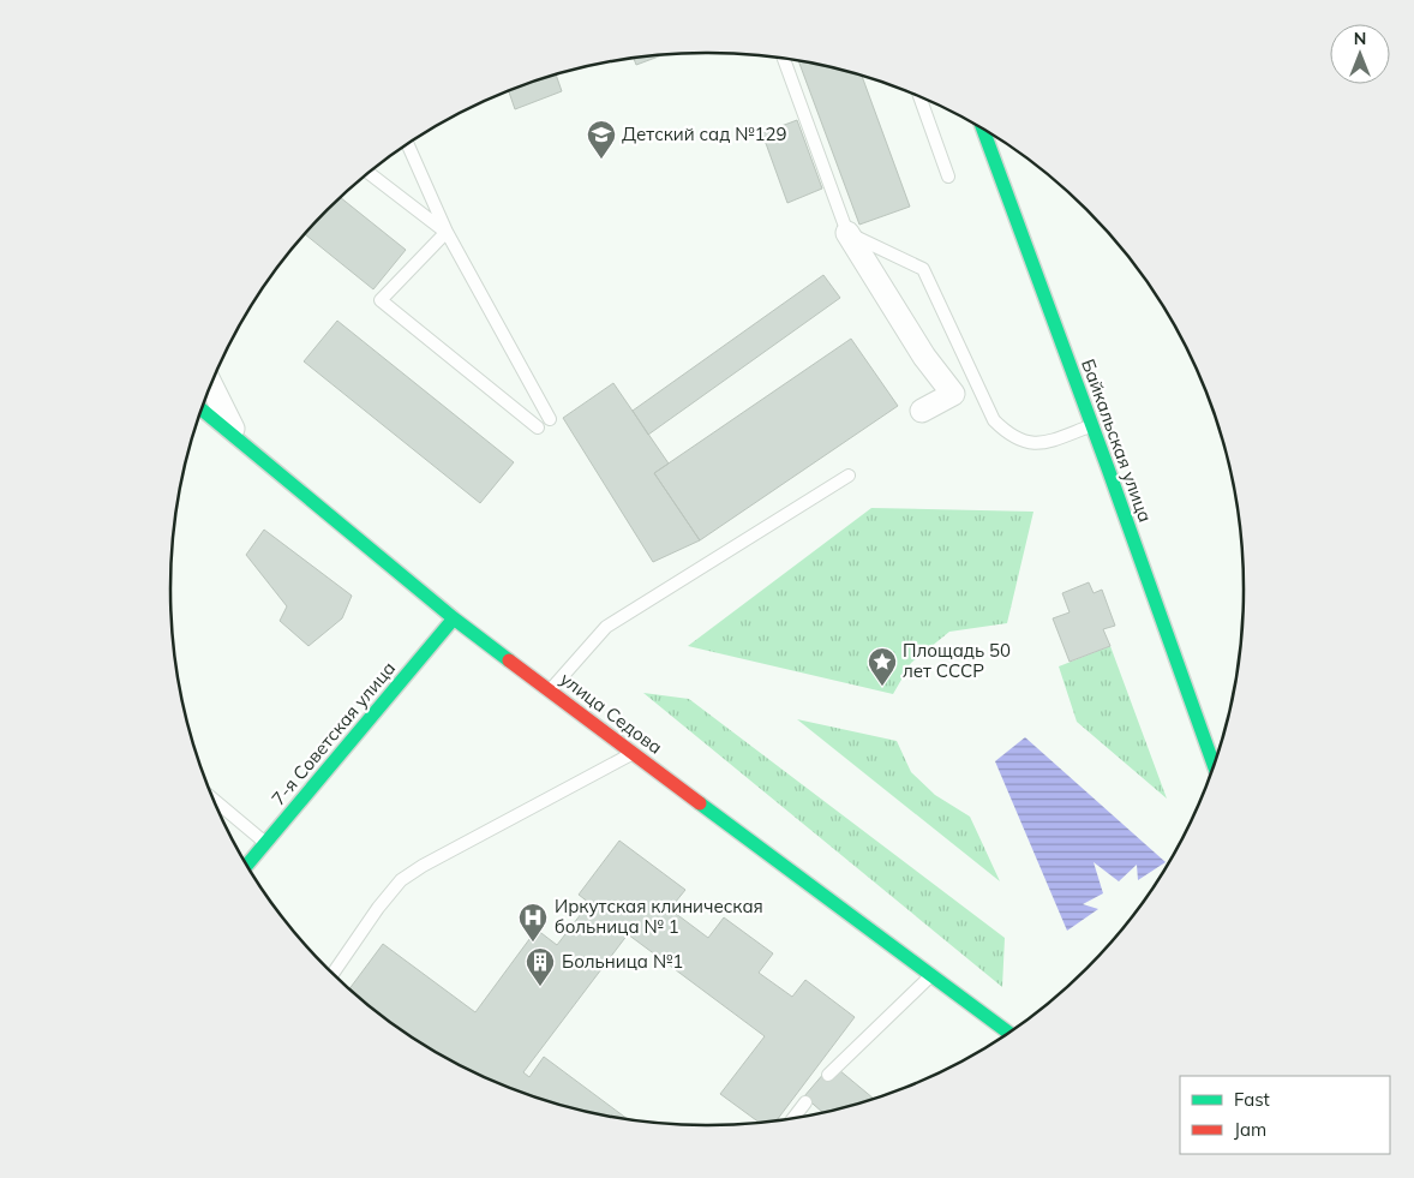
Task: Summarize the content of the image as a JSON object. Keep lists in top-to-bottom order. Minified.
{"streets":{"main road":["Байкальская улица","улица Седова","7-я Советская улица"]},"crossings":[["улица Седова","7-я Советская улица"]],"places":{"school or university":["Детский сад №129"],"place":["Площадь 50 лет СССР"],"hospital":["Иркутская клиническая больница № 1"],"building":["Больница №1"]},"legend":["Fast","Jam"],"north":"top"}
